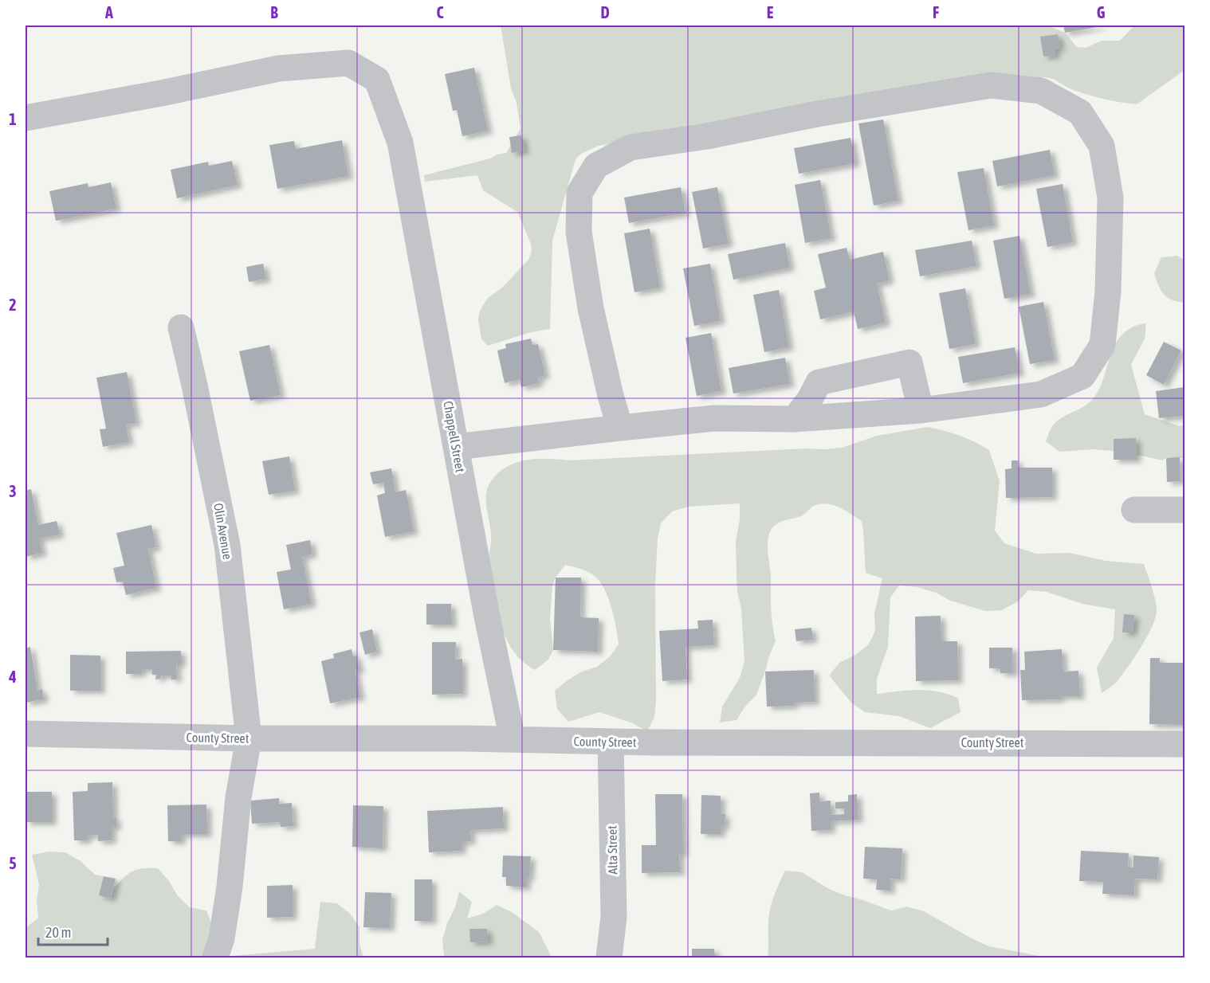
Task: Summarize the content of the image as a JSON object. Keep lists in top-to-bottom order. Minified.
{"streets":{"street":["Chappell Street","Olin Avenue","County Street","Alta Street"]},"crossings":[["Chappell Street","County Street"],["Olin Avenue","County Street"],["County Street","Alta Street"]],"scale_bar":"20 m","grid":{"columns":["A","B","C","D","E","F","G"],"rows":["1","2","3","4","5"]}}
